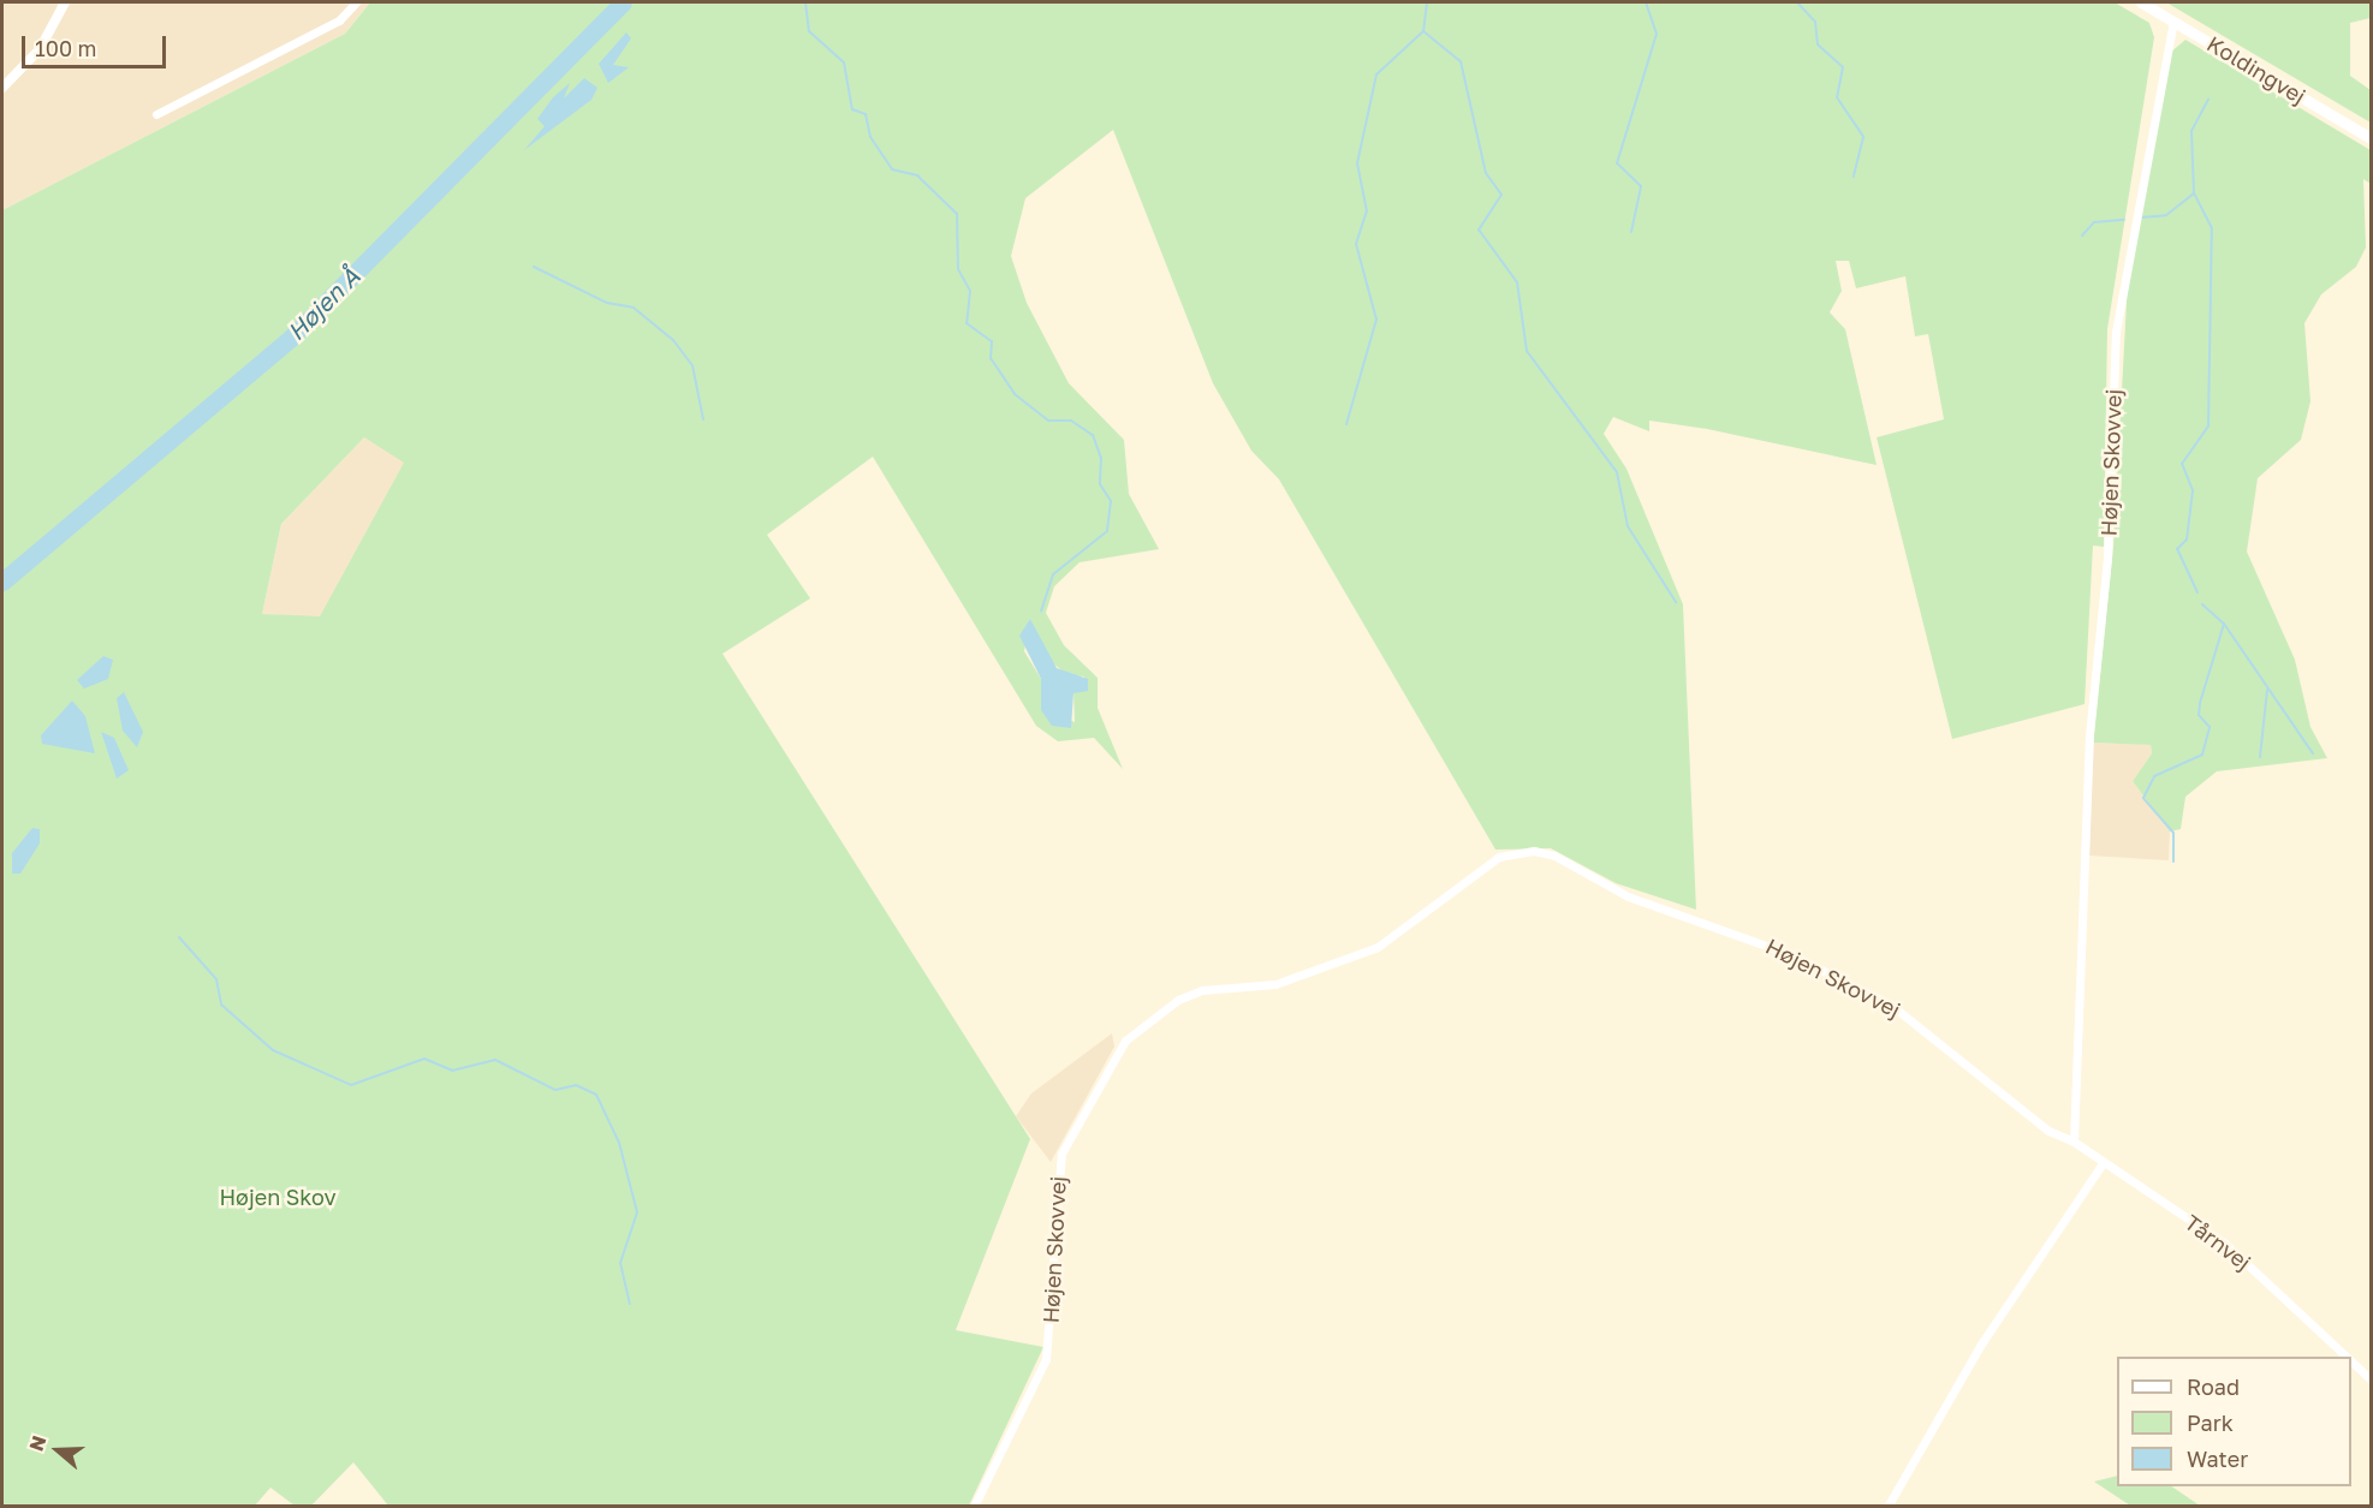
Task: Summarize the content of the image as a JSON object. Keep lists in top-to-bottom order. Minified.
{"streets":{"main road":["Koldingvej"],"street":["Højen Skovvej","Tårnvej"]},"crossings":[["Koldingvej","Højen Skovvej"],["Højen Skovvej","Tårnvej"]],"water":["Højen Å"],"parks":["Højen Skov"],"legend":["Road","Park","Water"],"scale_bar":"100 m","north":"left"}
